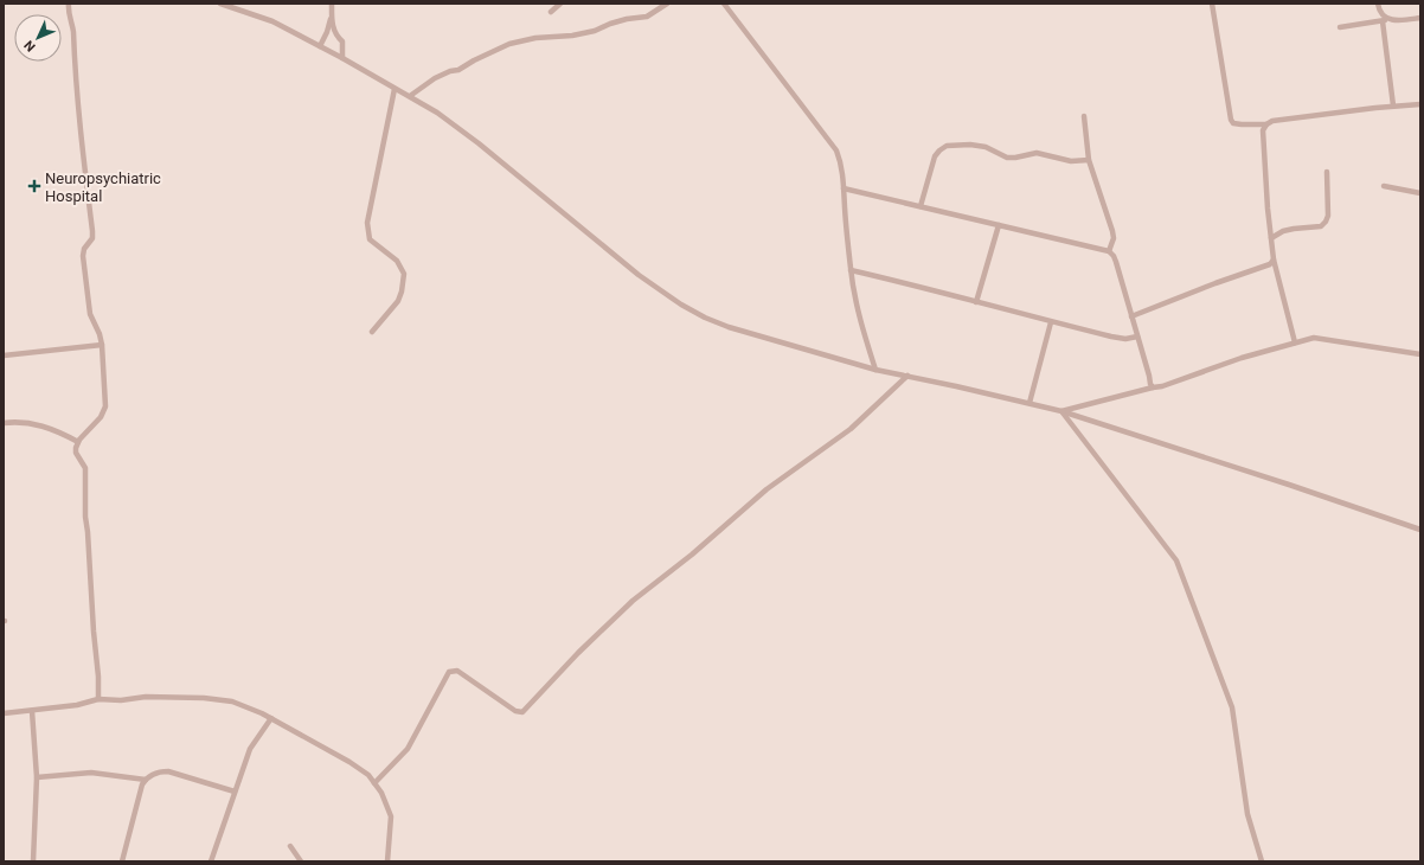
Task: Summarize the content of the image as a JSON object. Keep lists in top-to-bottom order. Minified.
{"places":{"health":["Neuropsychiatric Hospital"]},"north":"bottom left"}
